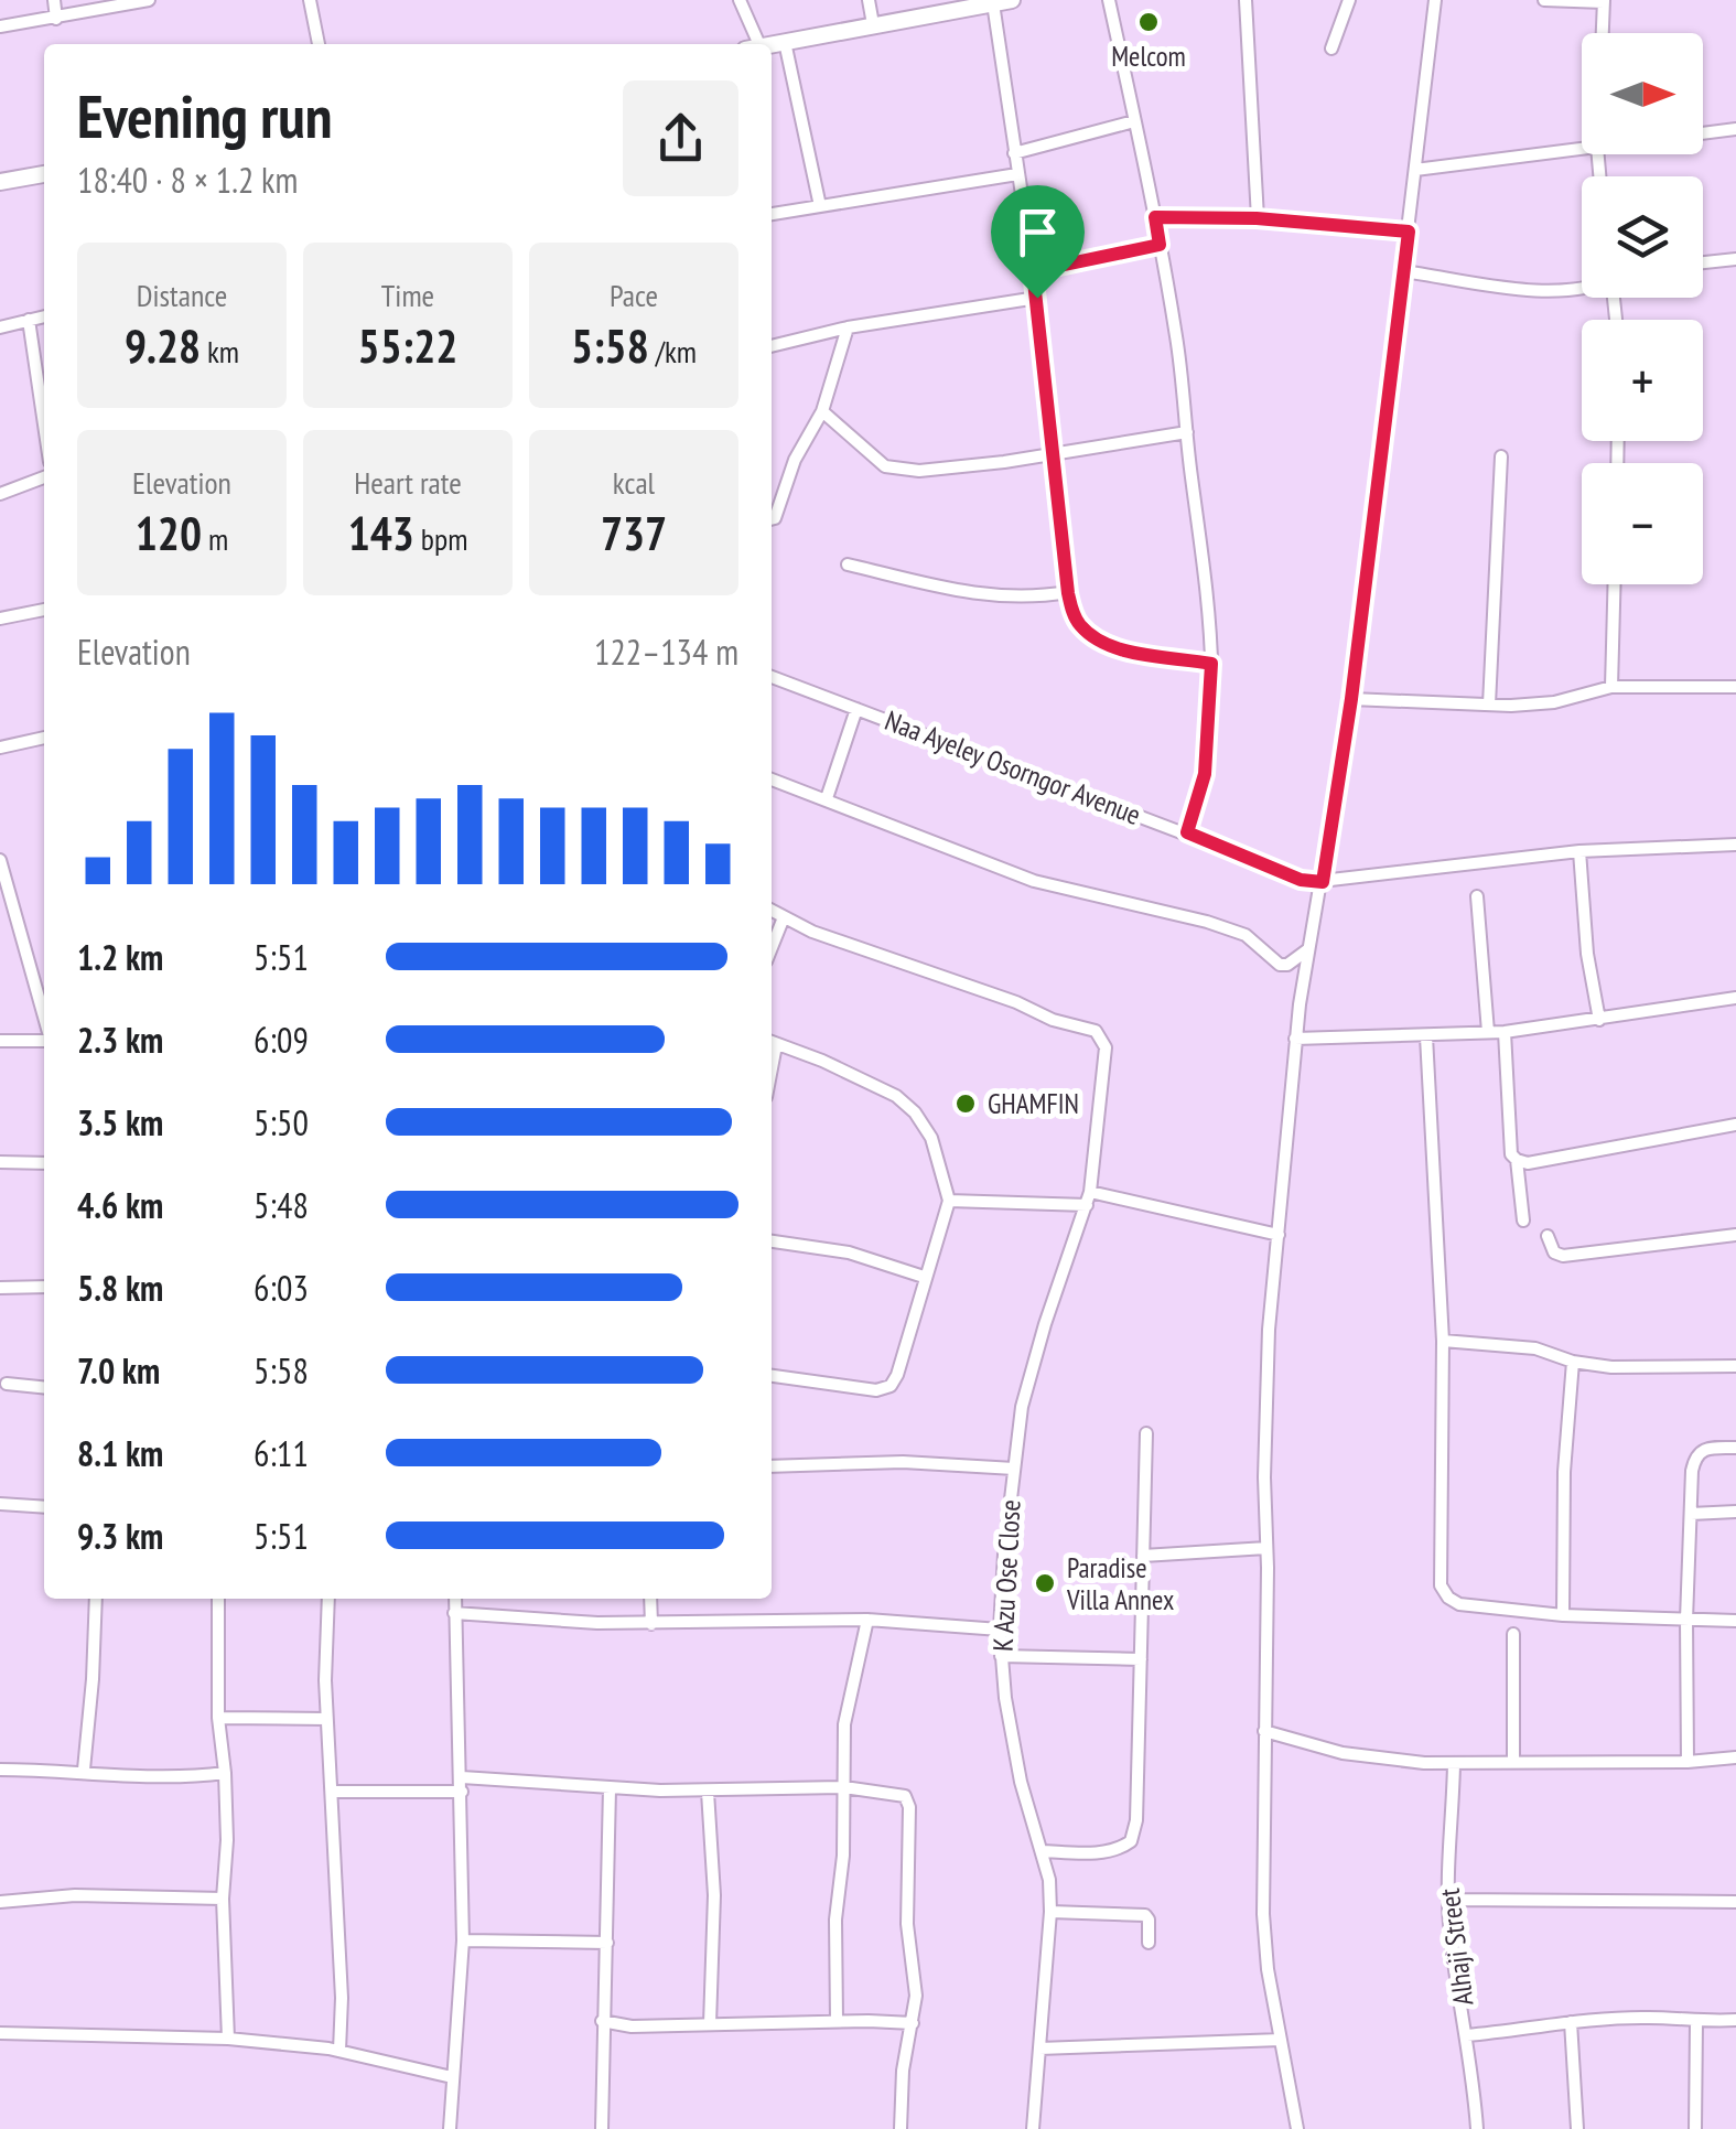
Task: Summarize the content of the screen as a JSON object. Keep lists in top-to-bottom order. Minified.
{"streets":{"street":["Naa Ayeley Osorngor Avenue","K Azu Ose Close","Alhaji Street"]},"places":["Melcom","GHAMFIN","Paradise Villa Annex"],"north":"right","page":{"map_buttons":["+","−"],"heading":["Evening run","18:40 · 8 × 1.2 km"],"stats":[["Distance","9.28 km"],["Time","55:22"],["Pace","5:58 /km"],["Elevation","120 m"],["Heart rate","143 bpm"],["kcal","737"]],"chart":["Elevation","122–134 m"],"list":[{"name":"1.2 km","note":"5:51"},{"name":"2.3 km","note":"6:09"},{"name":"3.5 km","note":"5:50"},{"name":"4.6 km","note":"5:48"},{"name":"5.8 km","note":"6:03"},{"name":"7.0 km","note":"5:58"},{"name":"8.1 km","note":"6:11"},{"name":"9.3 km","note":"5:51"}]}}
